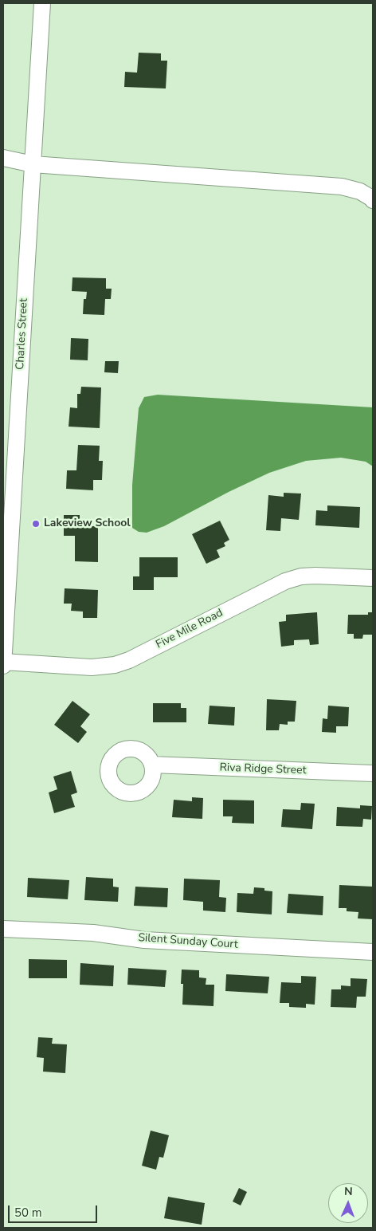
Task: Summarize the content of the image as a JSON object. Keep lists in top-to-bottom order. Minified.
{"streets":{"street":["Charles Street","Five Mile Road","Riva Ridge Street","Silent Sunday Court"]},"crossings":[["Charles Street","Five Mile Road"]],"places":["Lakeview School"],"scale_bar":"50 m","north":"top"}
